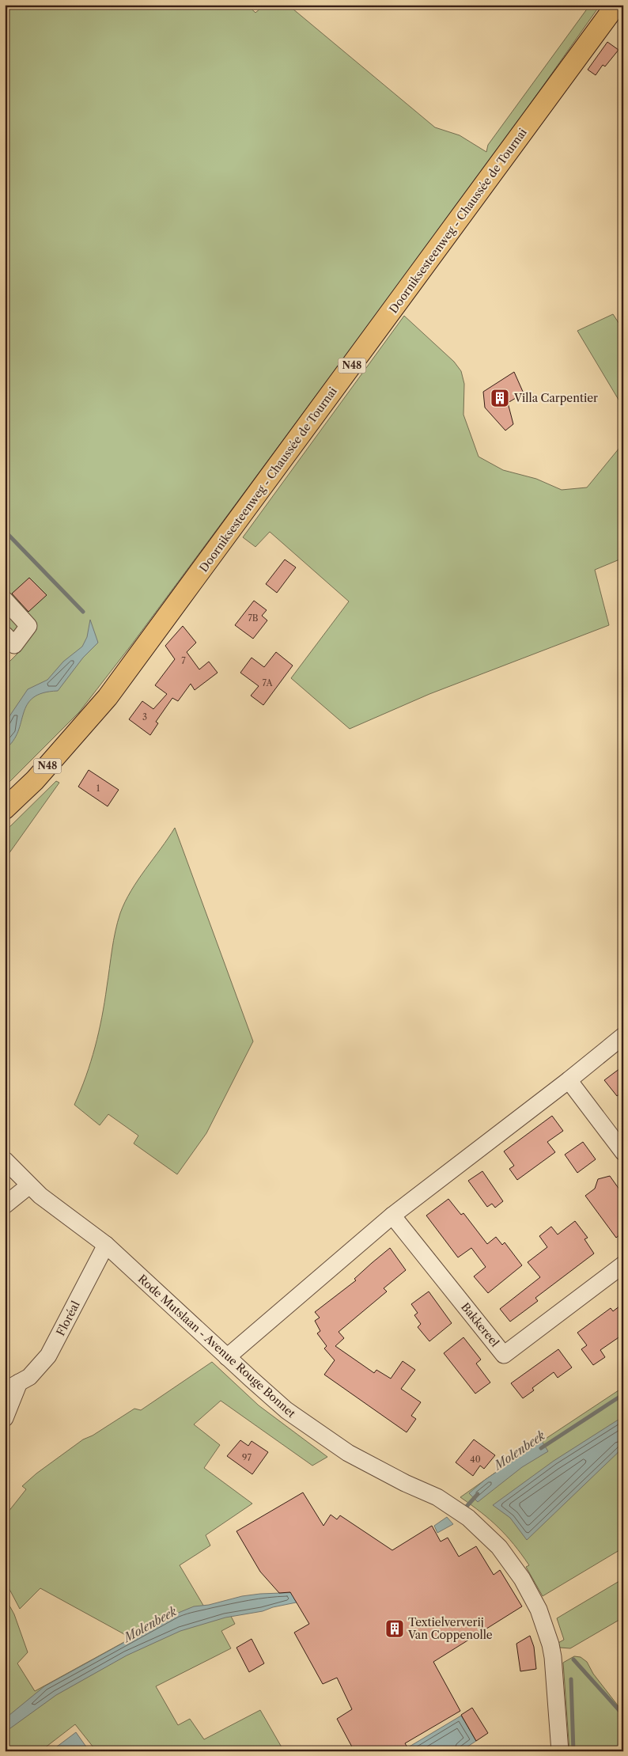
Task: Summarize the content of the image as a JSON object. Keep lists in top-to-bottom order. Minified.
{"streets":{"main road":["Doorniksesteenweg - Chaussée de Tournai","N48"],"street":["Floréal","Bakkereel","Rode Mutslaan - Avenue Rouge Bonnet"]},"crossings":[["Floréal","Rode Mutslaan - Avenue Rouge Bonnet"]],"water":["Molenbeek"],"places":{"building":["Villa Carpentier","Textielververij Van Coppenolle"]},"house_numbers":["7B","7","7A","3","1","97","40"]}
